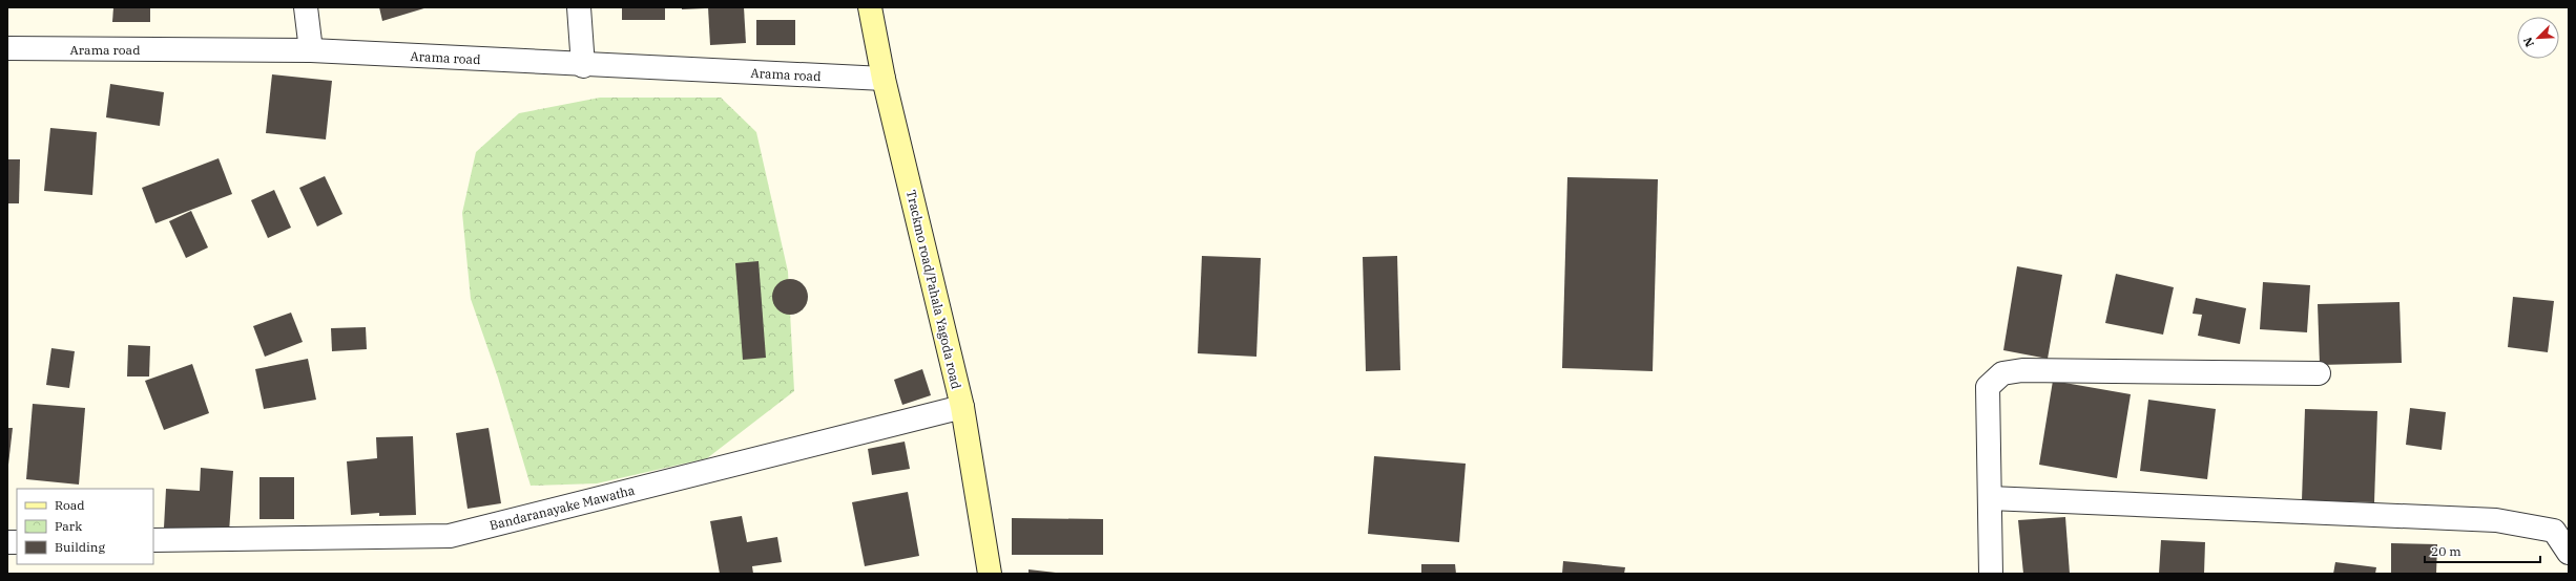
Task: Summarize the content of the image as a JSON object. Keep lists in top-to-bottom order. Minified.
{"streets":{"street":["Arama road","Trackmo road/Pahala Yagoda road","Bandaranayake Mawatha"]},"crossings":[["Arama road","Trackmo road/Pahala Yagoda road"],["Trackmo road/Pahala Yagoda road","Bandaranayake Mawatha"]],"legend":["Road","Park","Building"],"scale_bar":"20 m","north":"bottom left"}
